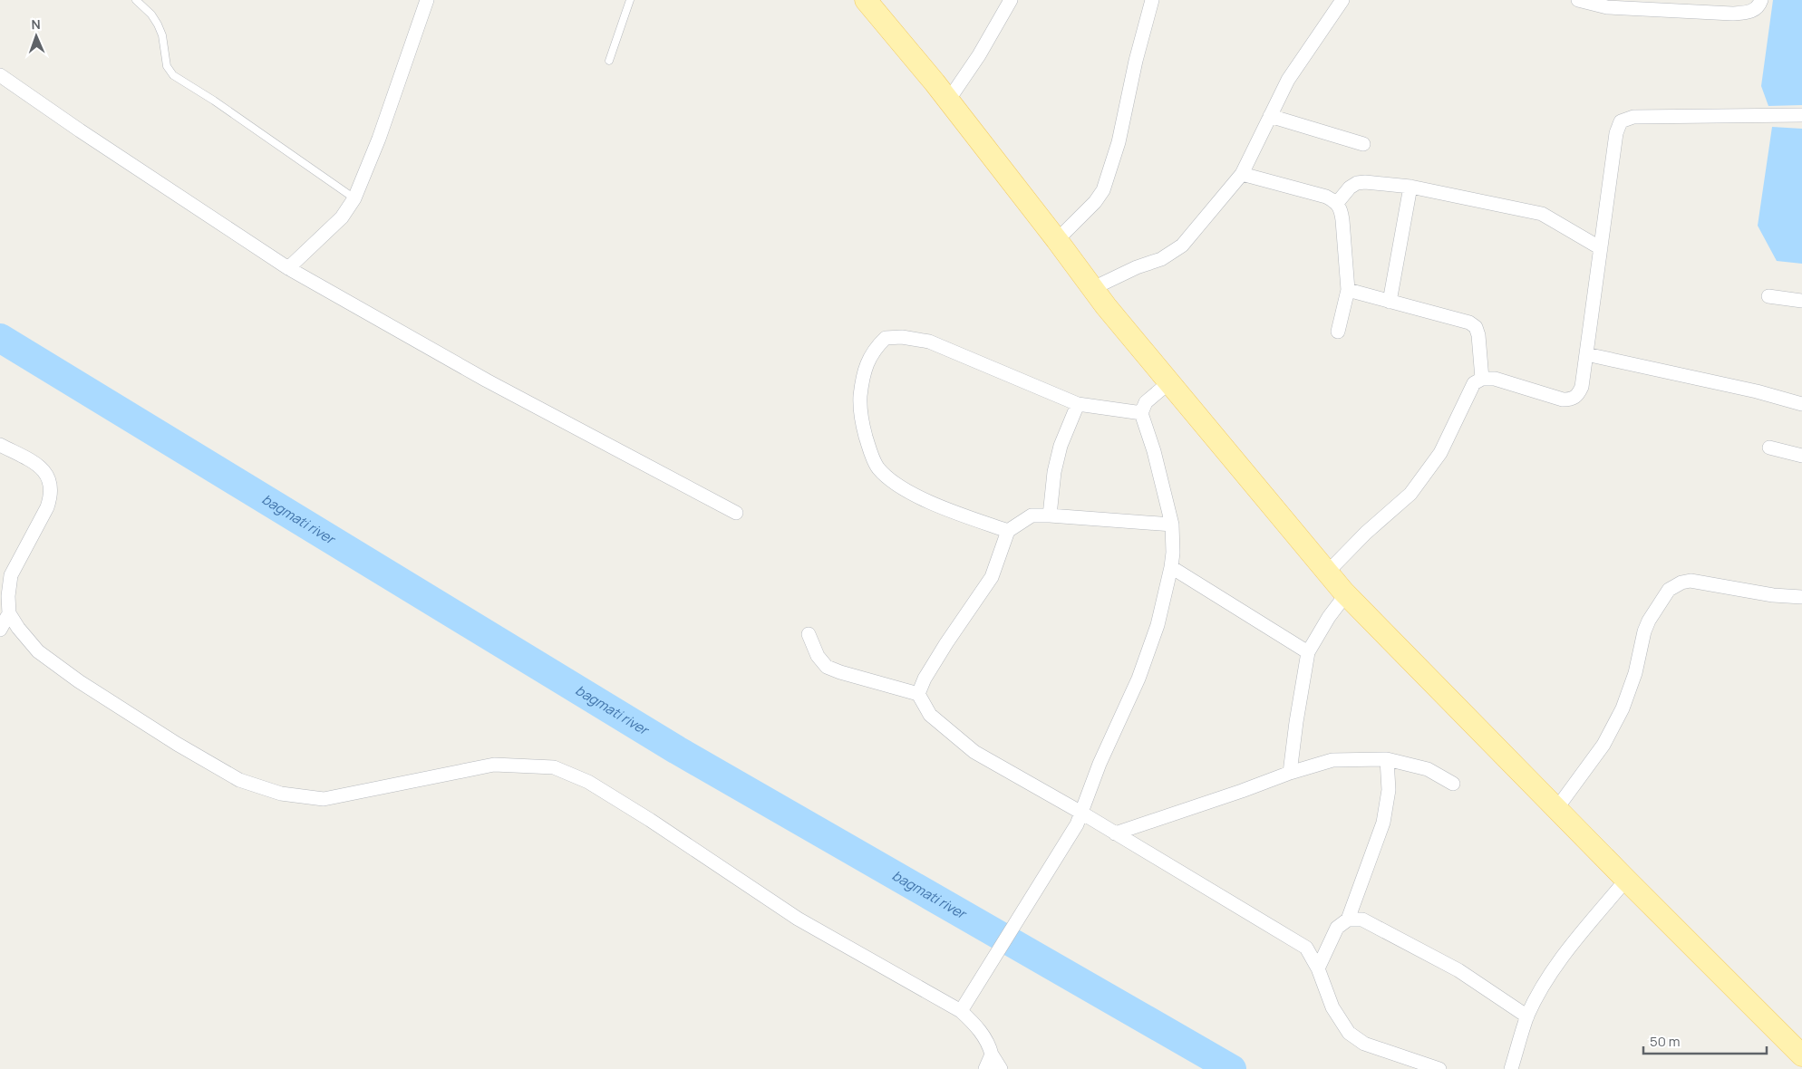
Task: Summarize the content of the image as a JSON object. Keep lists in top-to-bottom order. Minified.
{"water":["bagmati river"],"scale_bar":"50 m","north":"top"}
